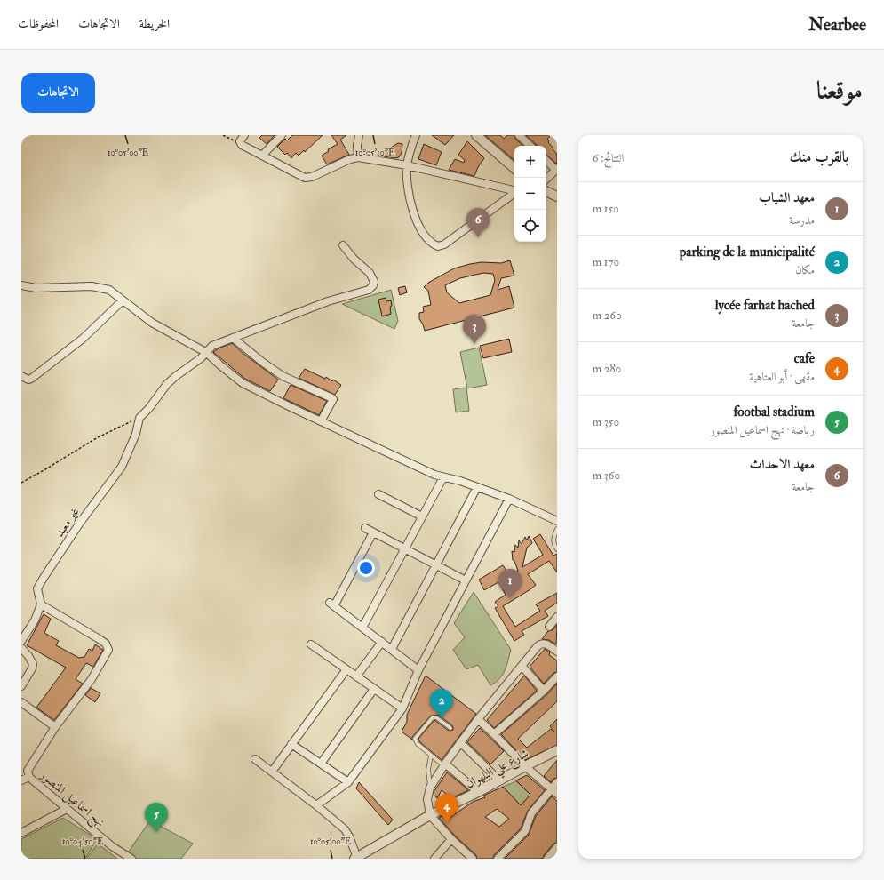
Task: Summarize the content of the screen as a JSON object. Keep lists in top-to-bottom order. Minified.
{"streets":{"street":["غير معبد","شارع علي البلهوان","نهج اسماعيل المنصور"]},"crossings":[["غير معبد","نهج اسماعيل المنصور"]],"page":{"header":"Nearbee","nav":["الخريطة","الاتجاهات","المحفوظات"],"title":"موقعنا","buttons":"الاتجاهات","heading":["بالقرب منك","النتائج: 6"],"map_buttons":["+","−"],"list":[{"mark":"1","name":"معهد الشياب","note":"مدرسة","value":"150 m"},{"mark":"2","name":"parking de la municipalité","note":"مكان","value":"170 m"},{"mark":"3","name":"lycée farhat hached","note":"جامعة","value":"260 m"},{"mark":"4","name":"cafe","note":"مقهى · أبو العتاهية","value":"280 m"},{"mark":"5","name":"footbal stadium","note":"رياضة · نهج اسماعيل المنصور","value":"350 m"},{"mark":"6","name":"معهد الاحداث","note":"جامعة","value":"360 m"}],"pins":["6","3","1","2","4","5"]},"coordinates":["10°05'00\"E","10°05'10\"E","10°04'50\"E"]}
